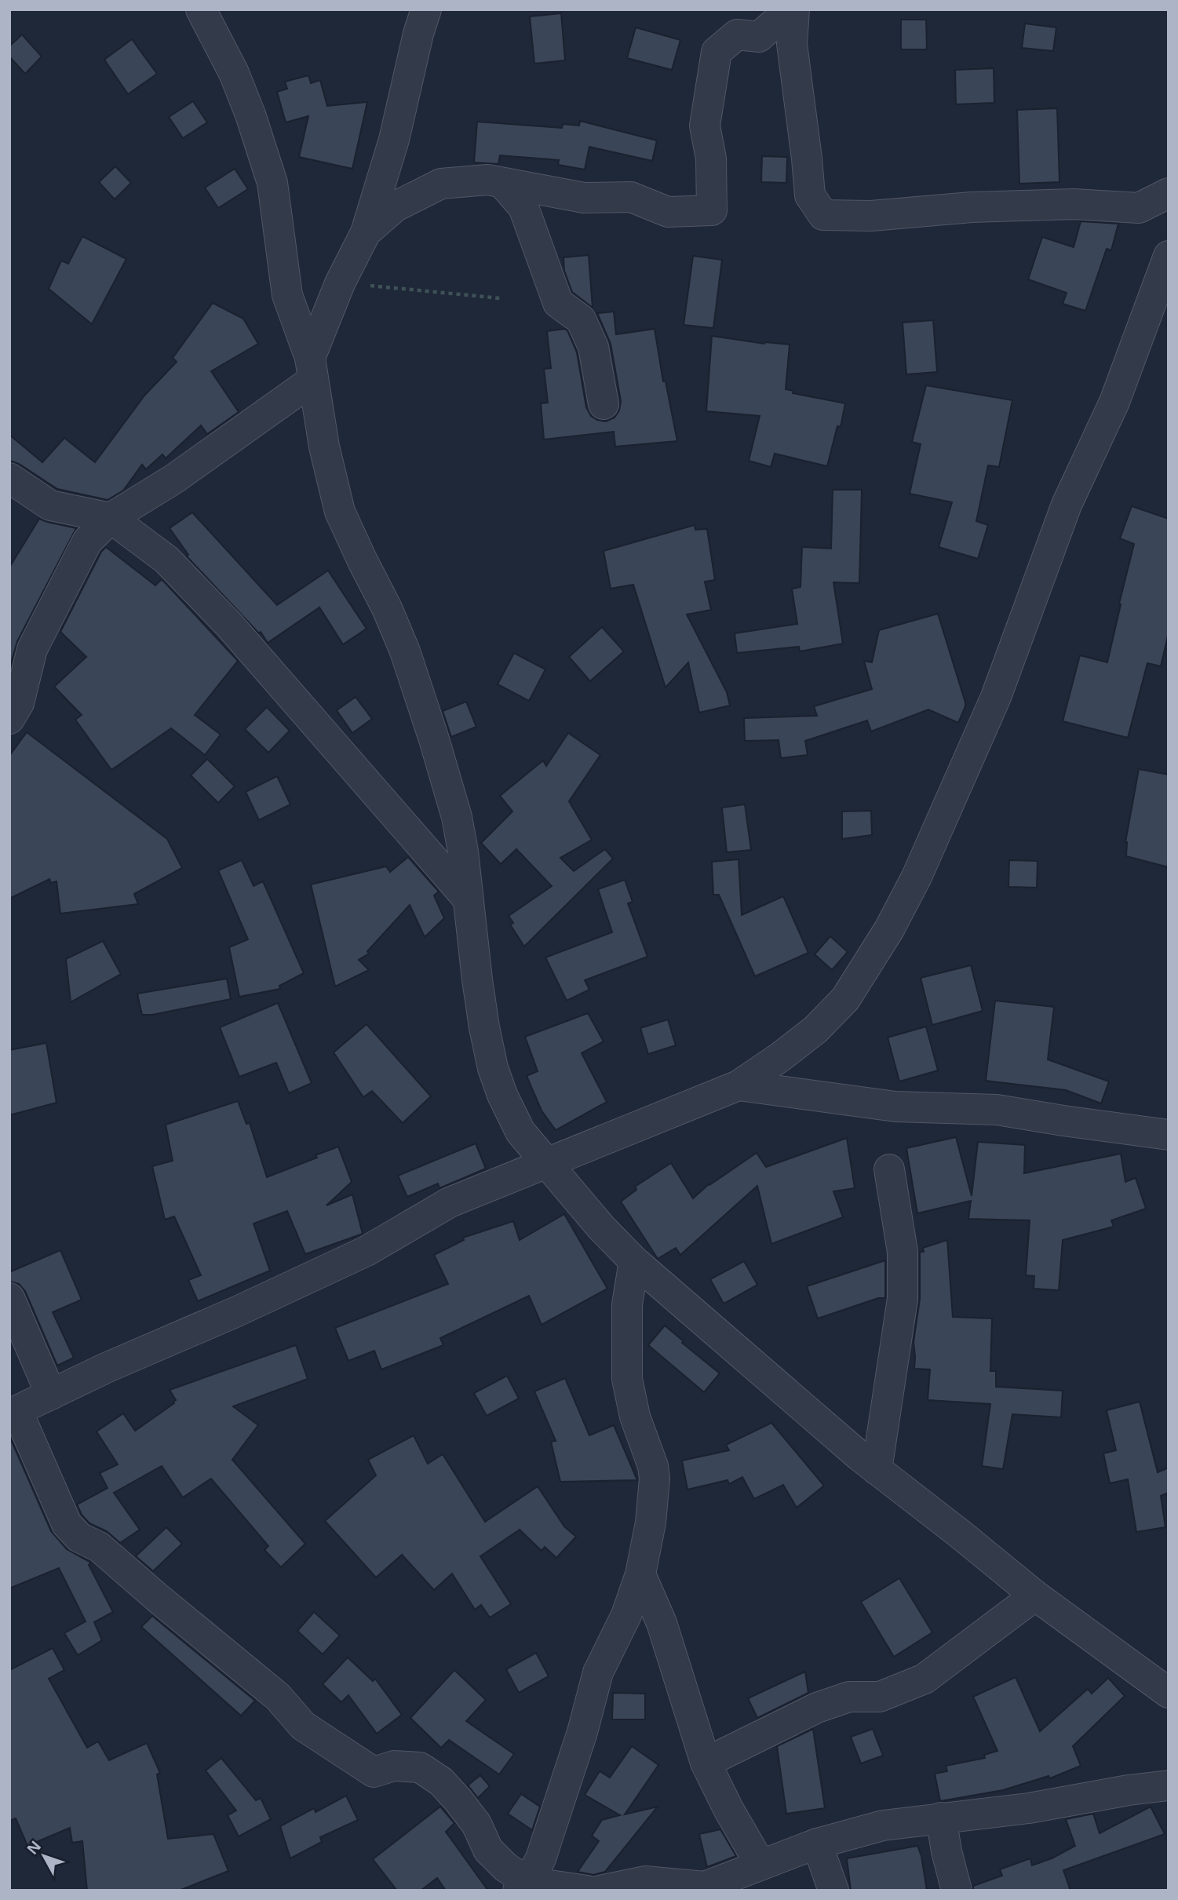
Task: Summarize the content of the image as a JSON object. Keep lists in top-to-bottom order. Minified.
{"north":"top left"}
